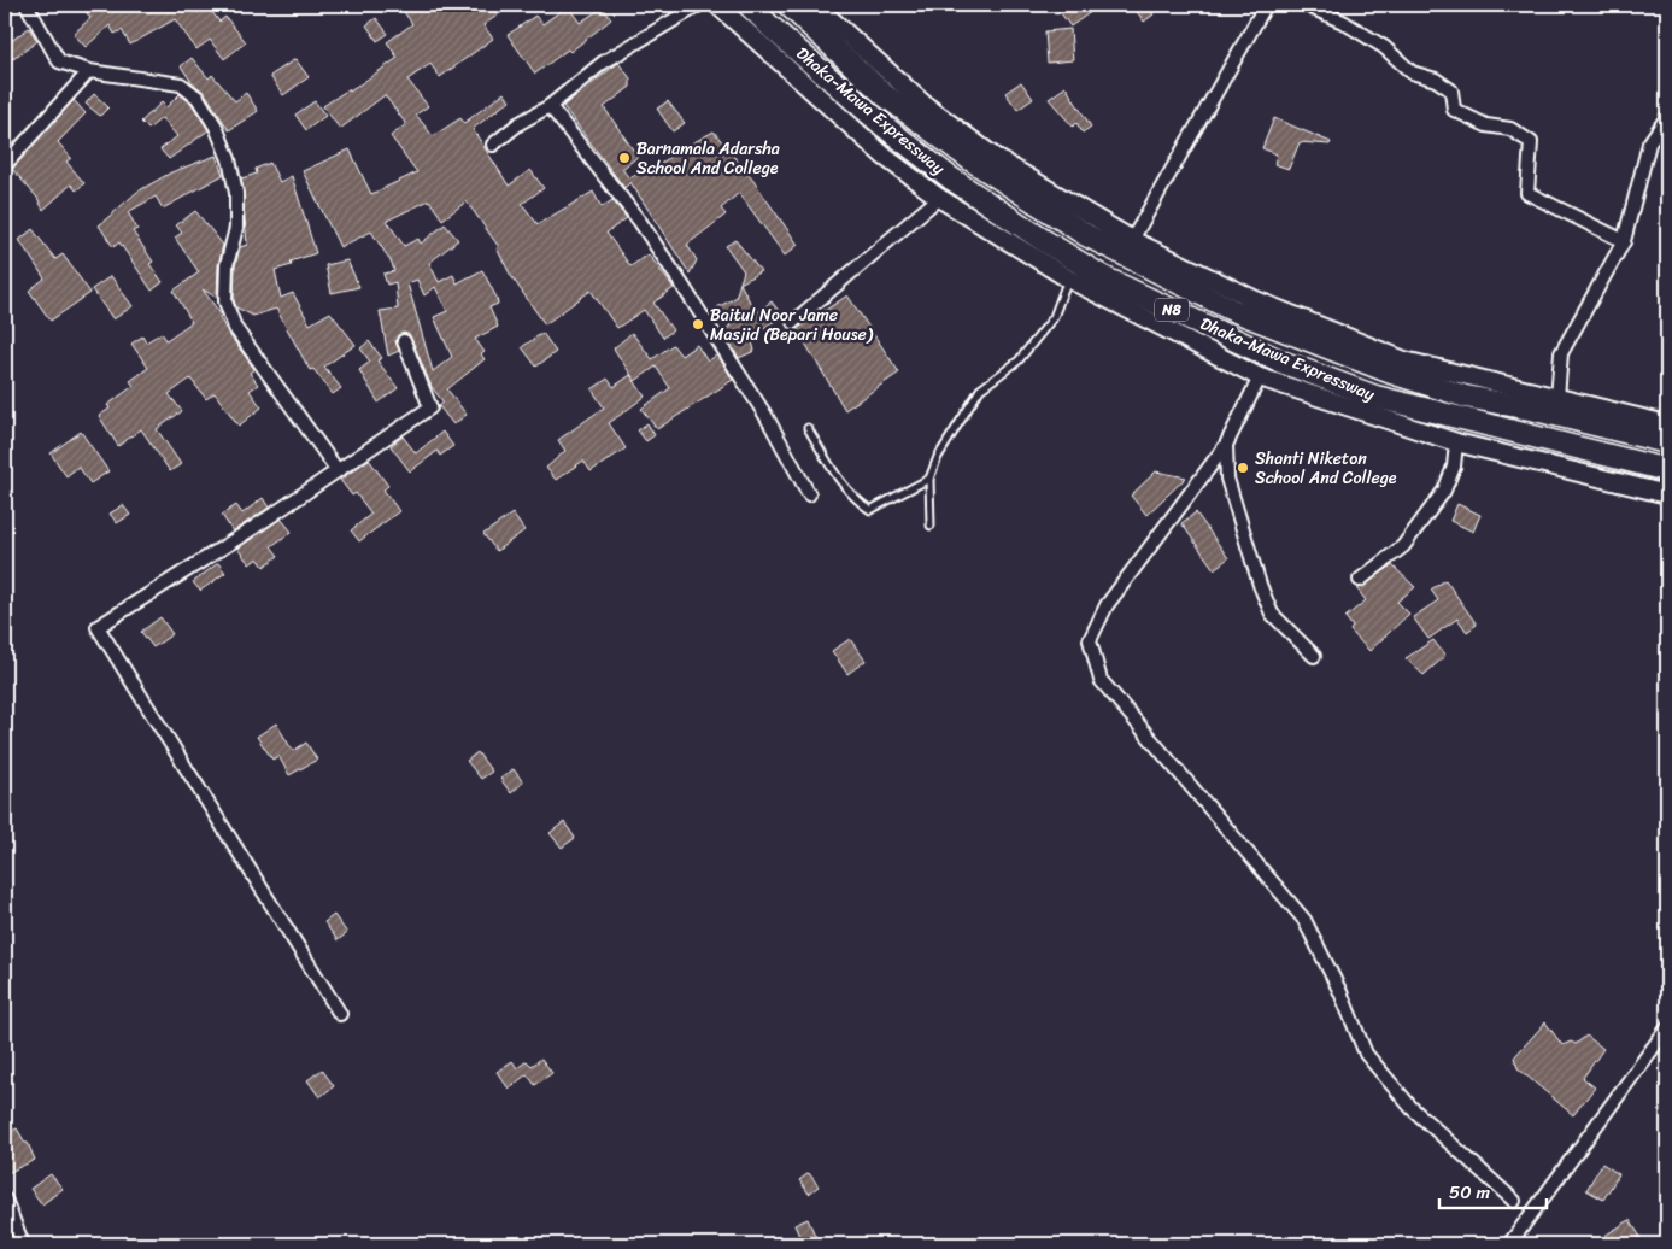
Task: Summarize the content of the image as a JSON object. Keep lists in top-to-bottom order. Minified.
{"streets":{"highway":["Dhaka-Mawa Expressway","N8"]},"places":["Barnamala Adarsha School And College","Baitul Noor Jame Masjid (Bepari House)","Shanti Niketon School And College"],"scale_bar":"50 m"}
